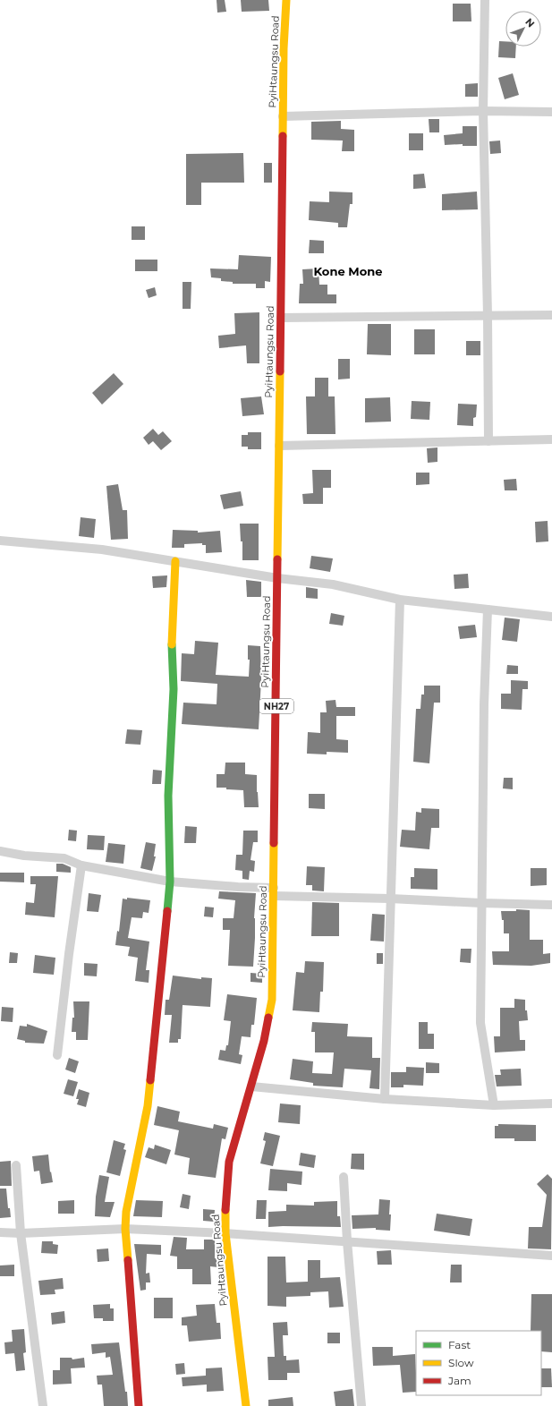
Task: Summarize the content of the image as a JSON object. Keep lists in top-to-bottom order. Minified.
{"streets":{"main road":["PyiHtaungsu Road","NH27"]},"districts":["Kone Mone"],"legend":["Fast","Slow","Jam"],"north":"top right"}
